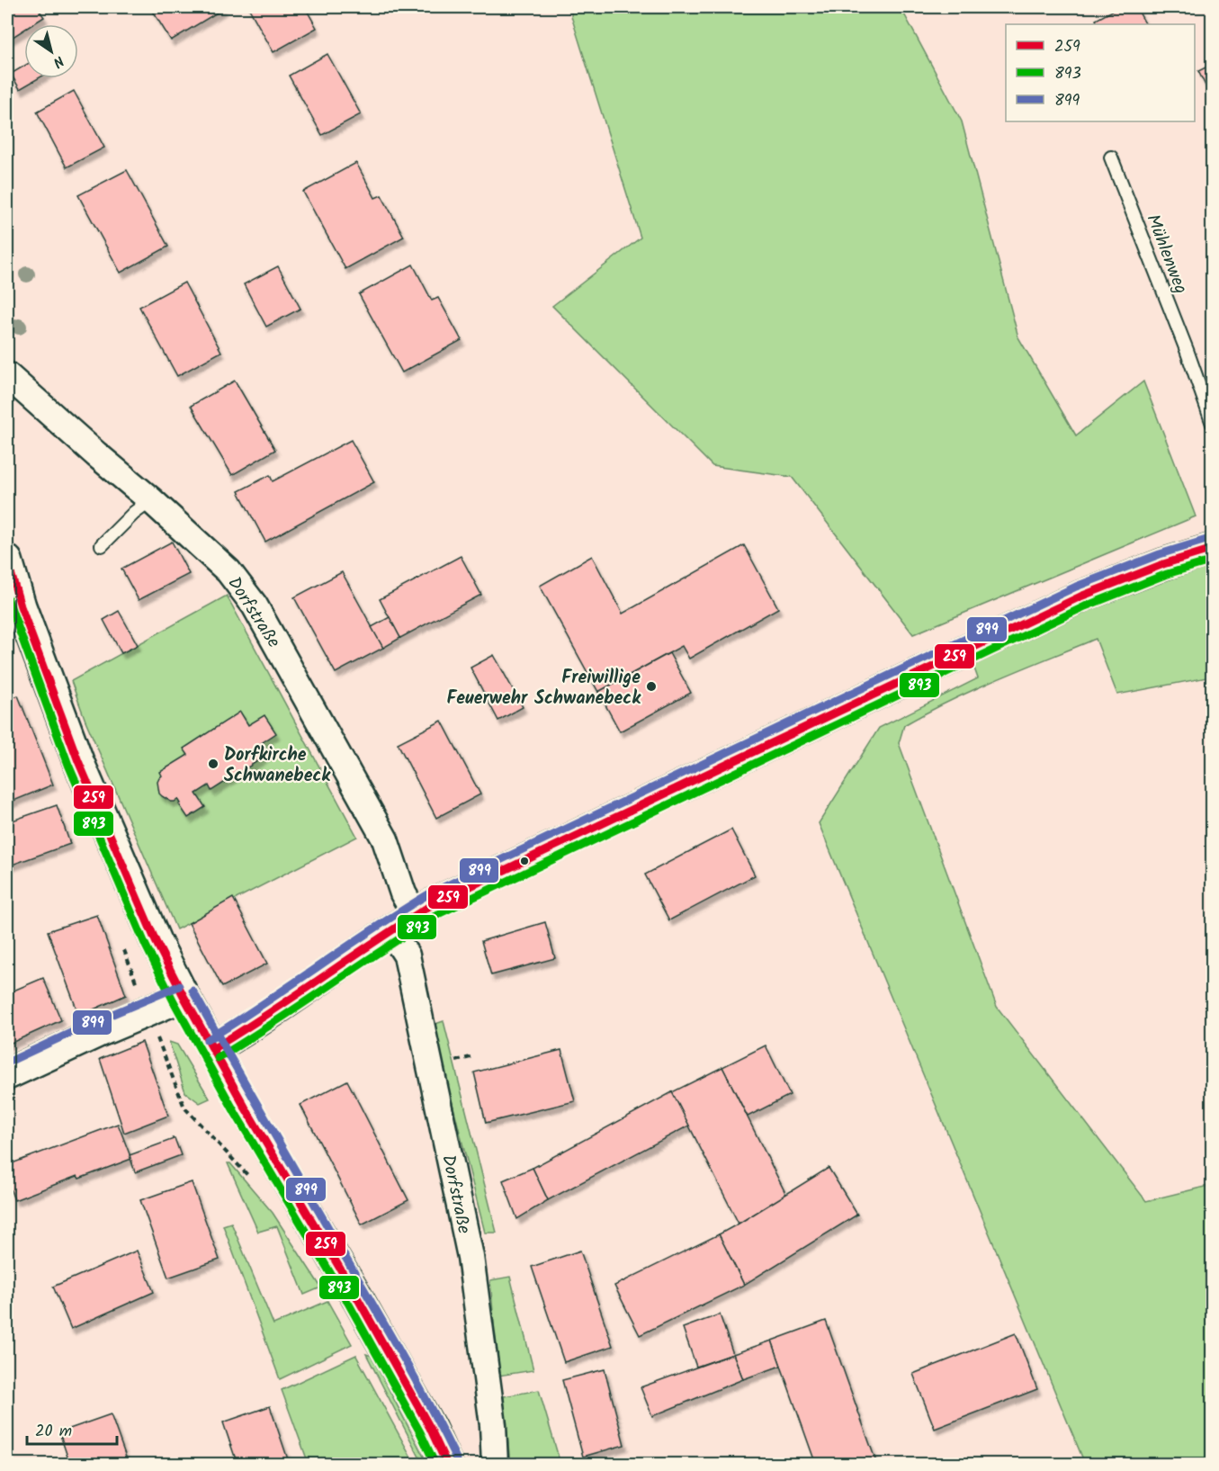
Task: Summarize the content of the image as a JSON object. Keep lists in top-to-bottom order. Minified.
{"streets":{"street":["Dorfstraße"],"lane":["Mühlenweg"]},"places":["Freiwillige Feuerwehr Schwanebeck","Dorfkirche Schwanebeck"],"lines":["transit line 899","transit line 259","transit line 893"],"legend":["259","893","899"],"scale_bar":"20 m","north":"bottom right"}
